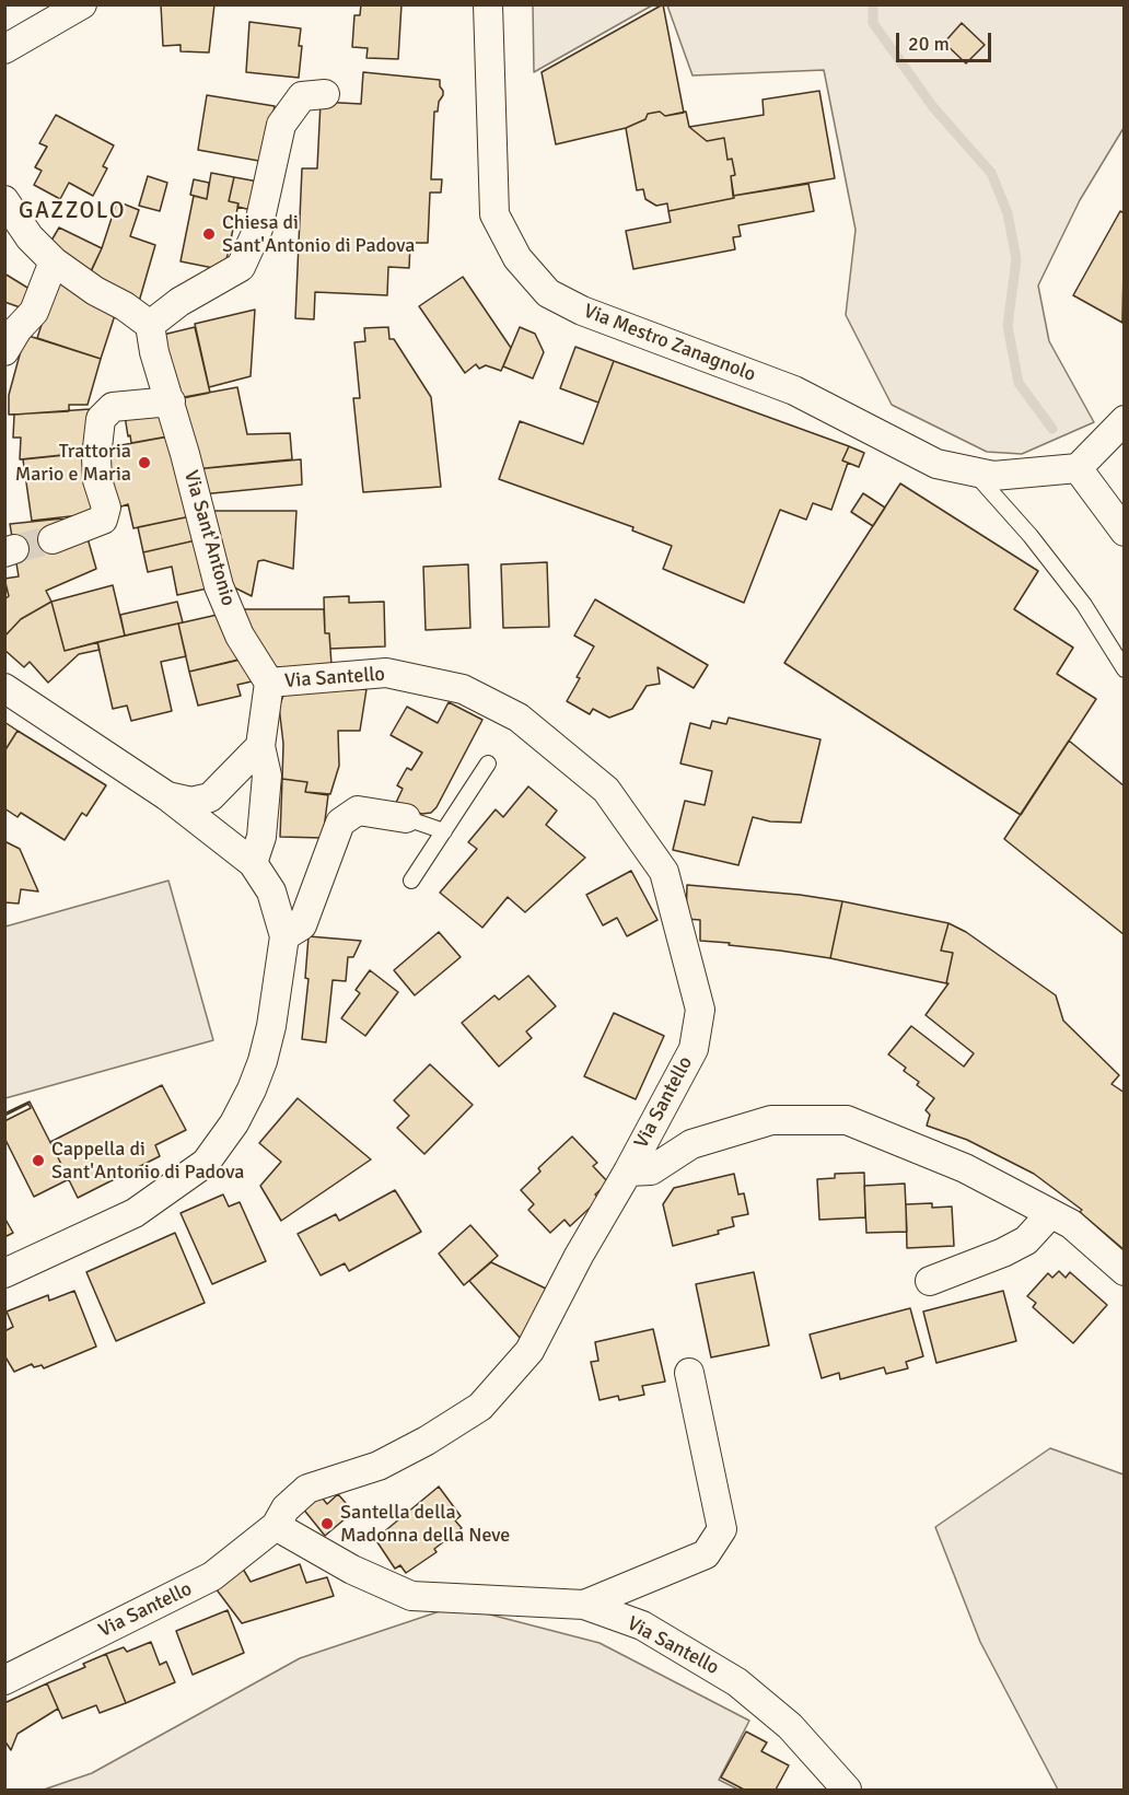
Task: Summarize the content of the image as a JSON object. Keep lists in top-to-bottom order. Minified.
{"streets":{"street":["Via Mestro Zanagnolo","Via Sant'Antonio","Via Santello"]},"crossings":[["Via Sant'Antonio","Via Santello"]],"districts":["GAZZOLO"],"places":["Chiesa di Sant'Antonio di Padova","Trattoria Mario e Maria","Cappella di Sant'Antonio di Padova","Santella della Madonna della Neve"],"scale_bar":"20 m"}
